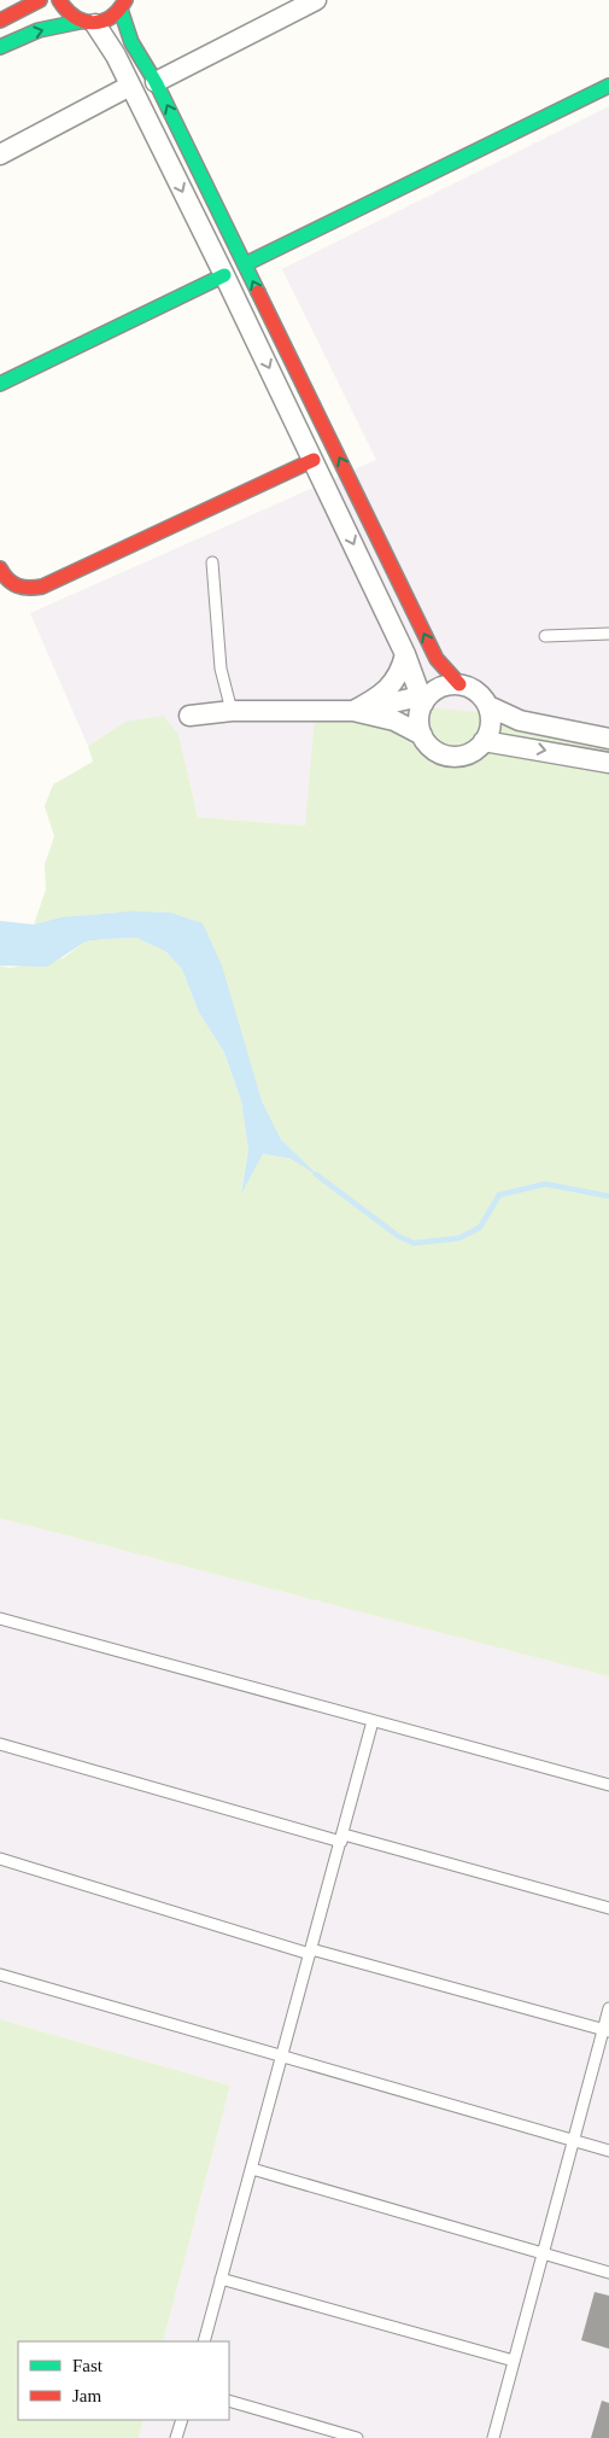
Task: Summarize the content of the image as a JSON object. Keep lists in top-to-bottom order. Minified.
{"legend":["Fast","Jam"]}
